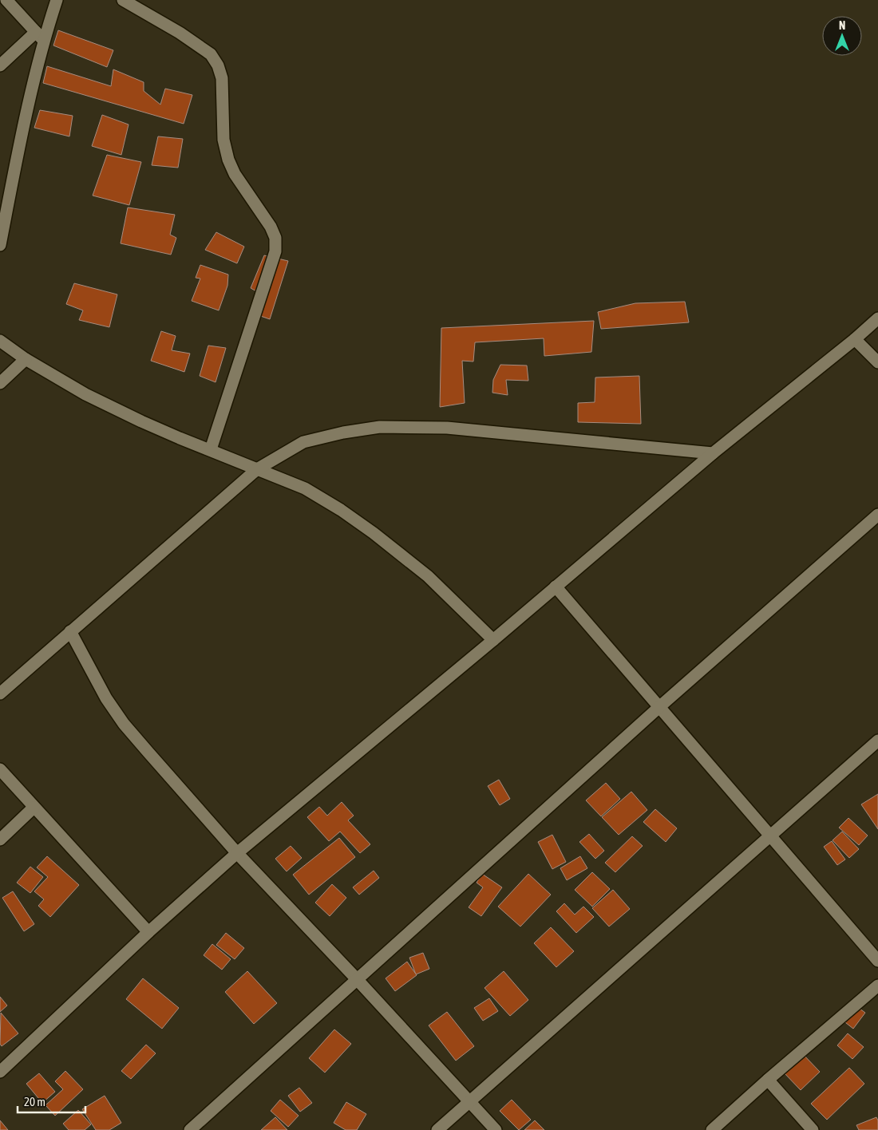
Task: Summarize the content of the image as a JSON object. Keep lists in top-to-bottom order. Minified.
{"scale_bar":"20 m","north":"top"}
